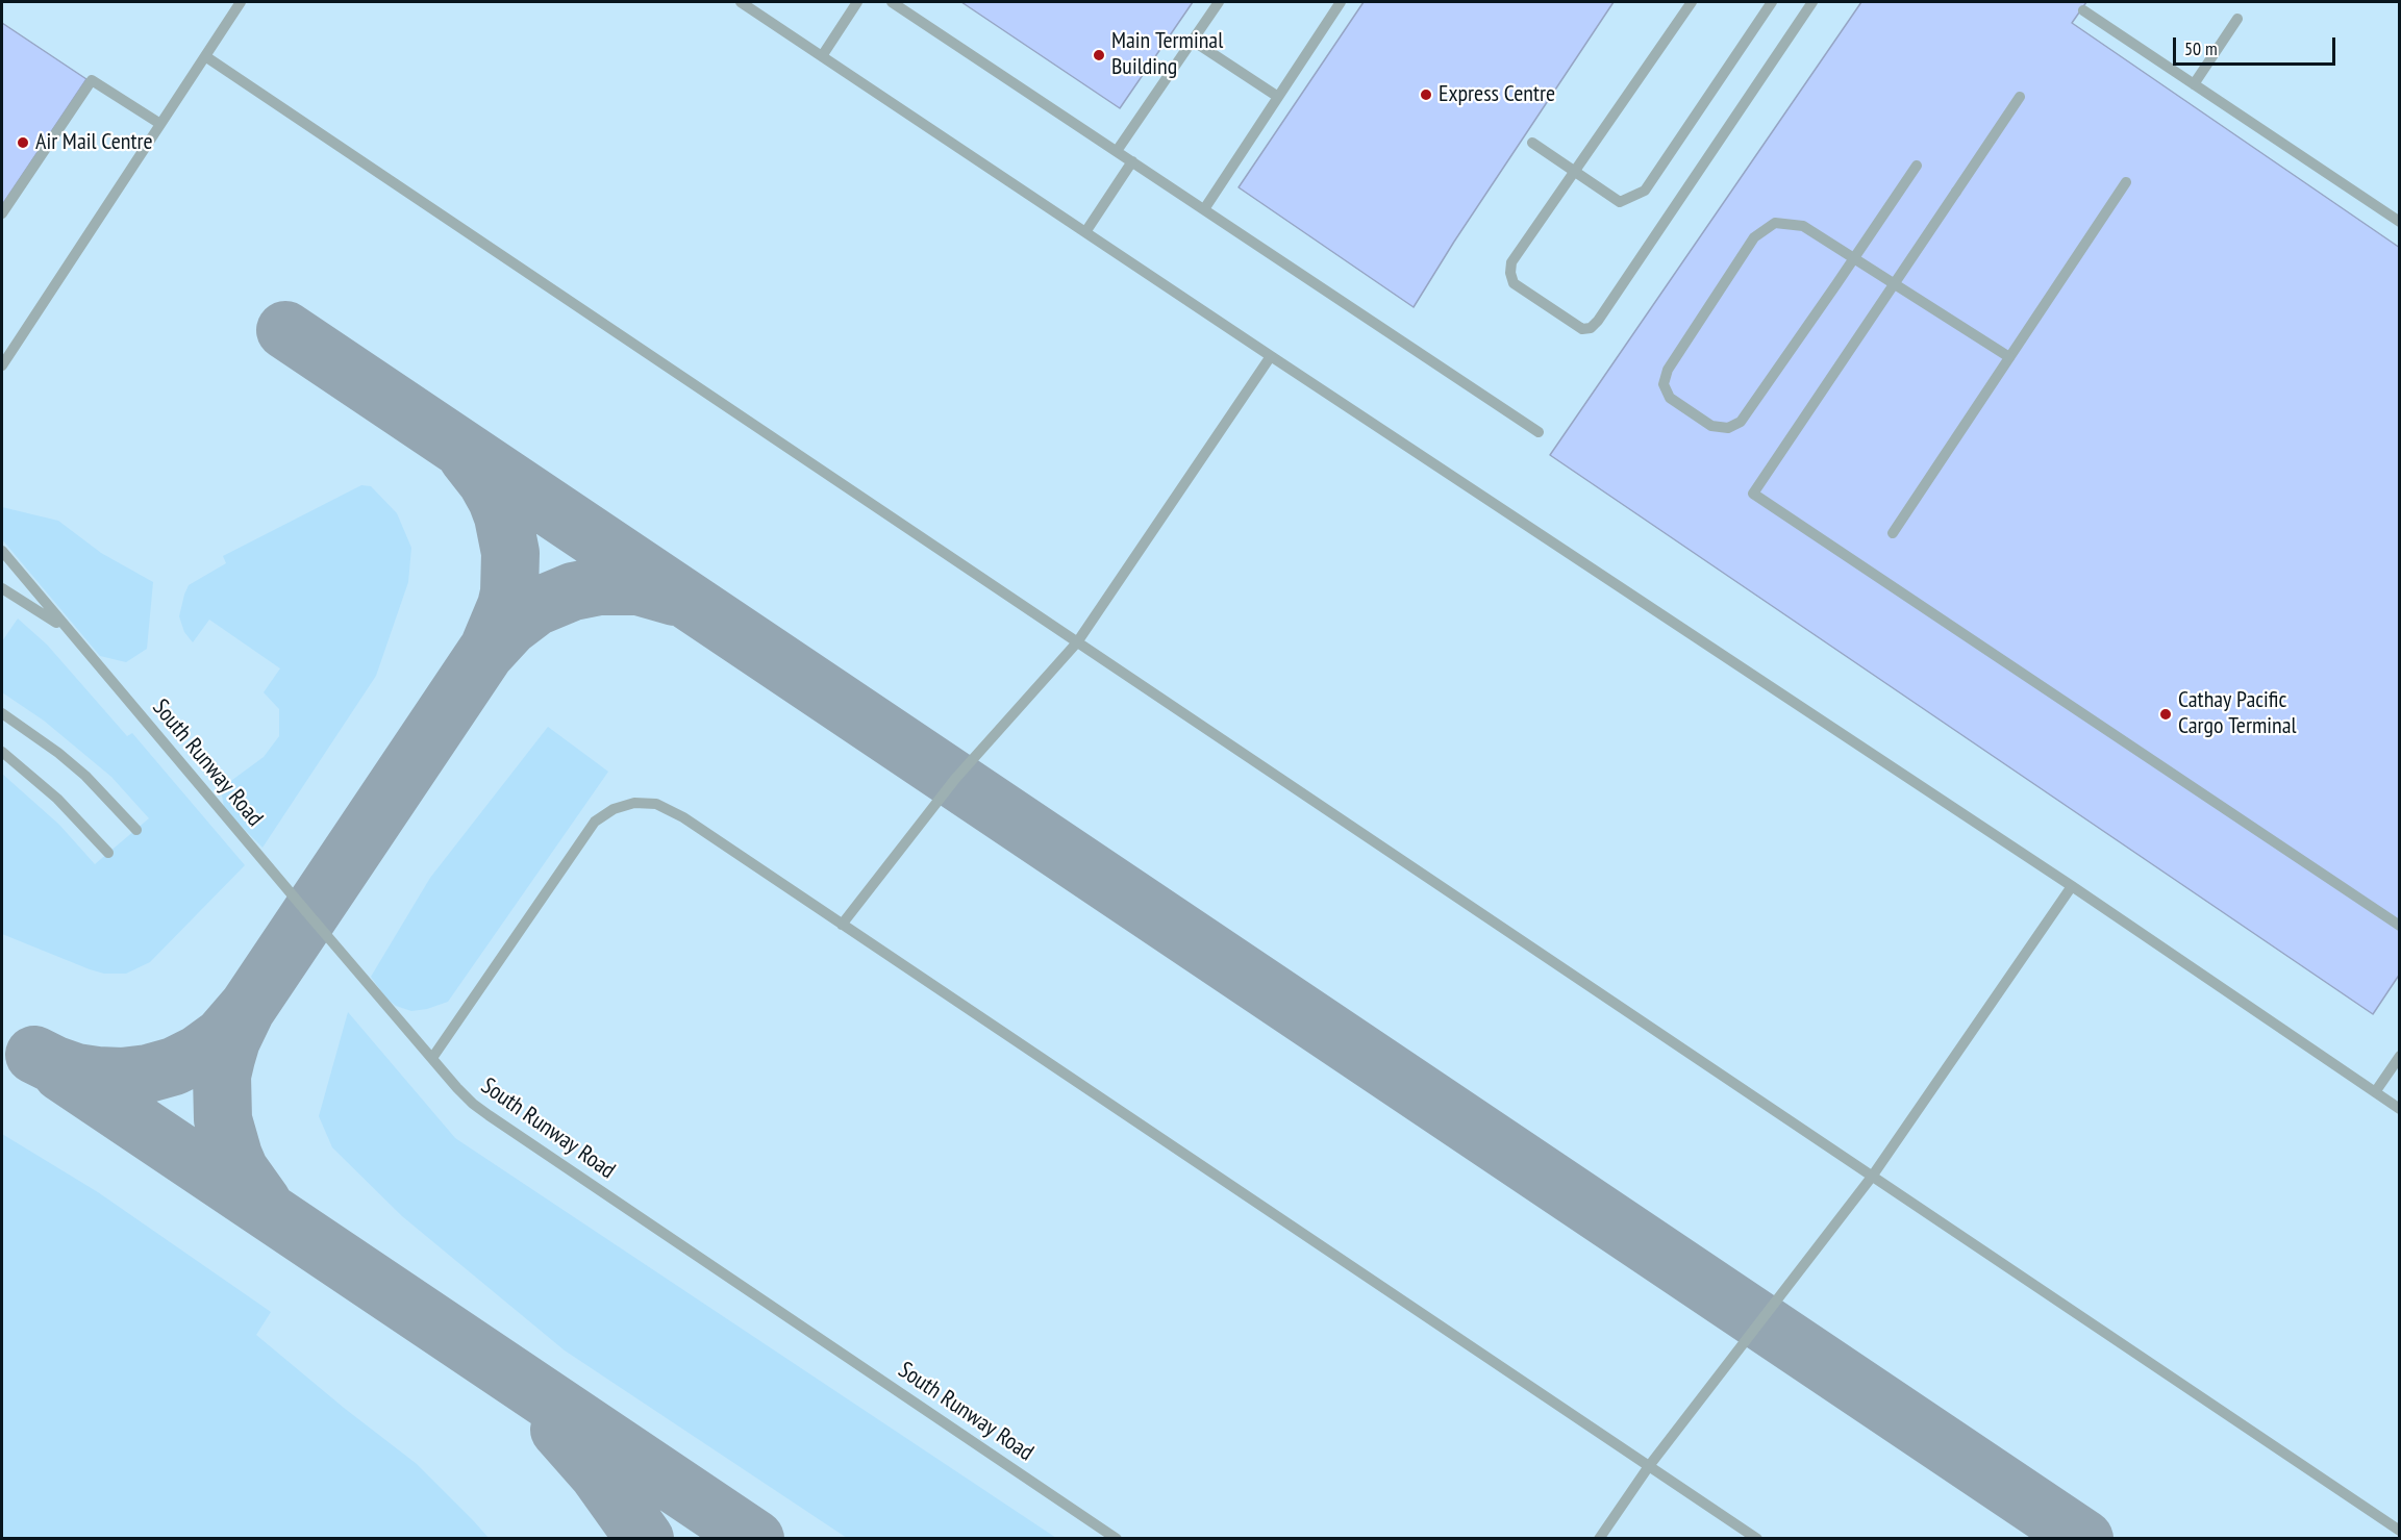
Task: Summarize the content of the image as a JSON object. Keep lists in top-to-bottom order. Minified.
{"streets":{"lane":["South Runway Road"]},"places":["Main Terminal Building","Express Centre","Air Mail Centre","Cathay Pacific Cargo Terminal"],"scale_bar":"50 m"}
